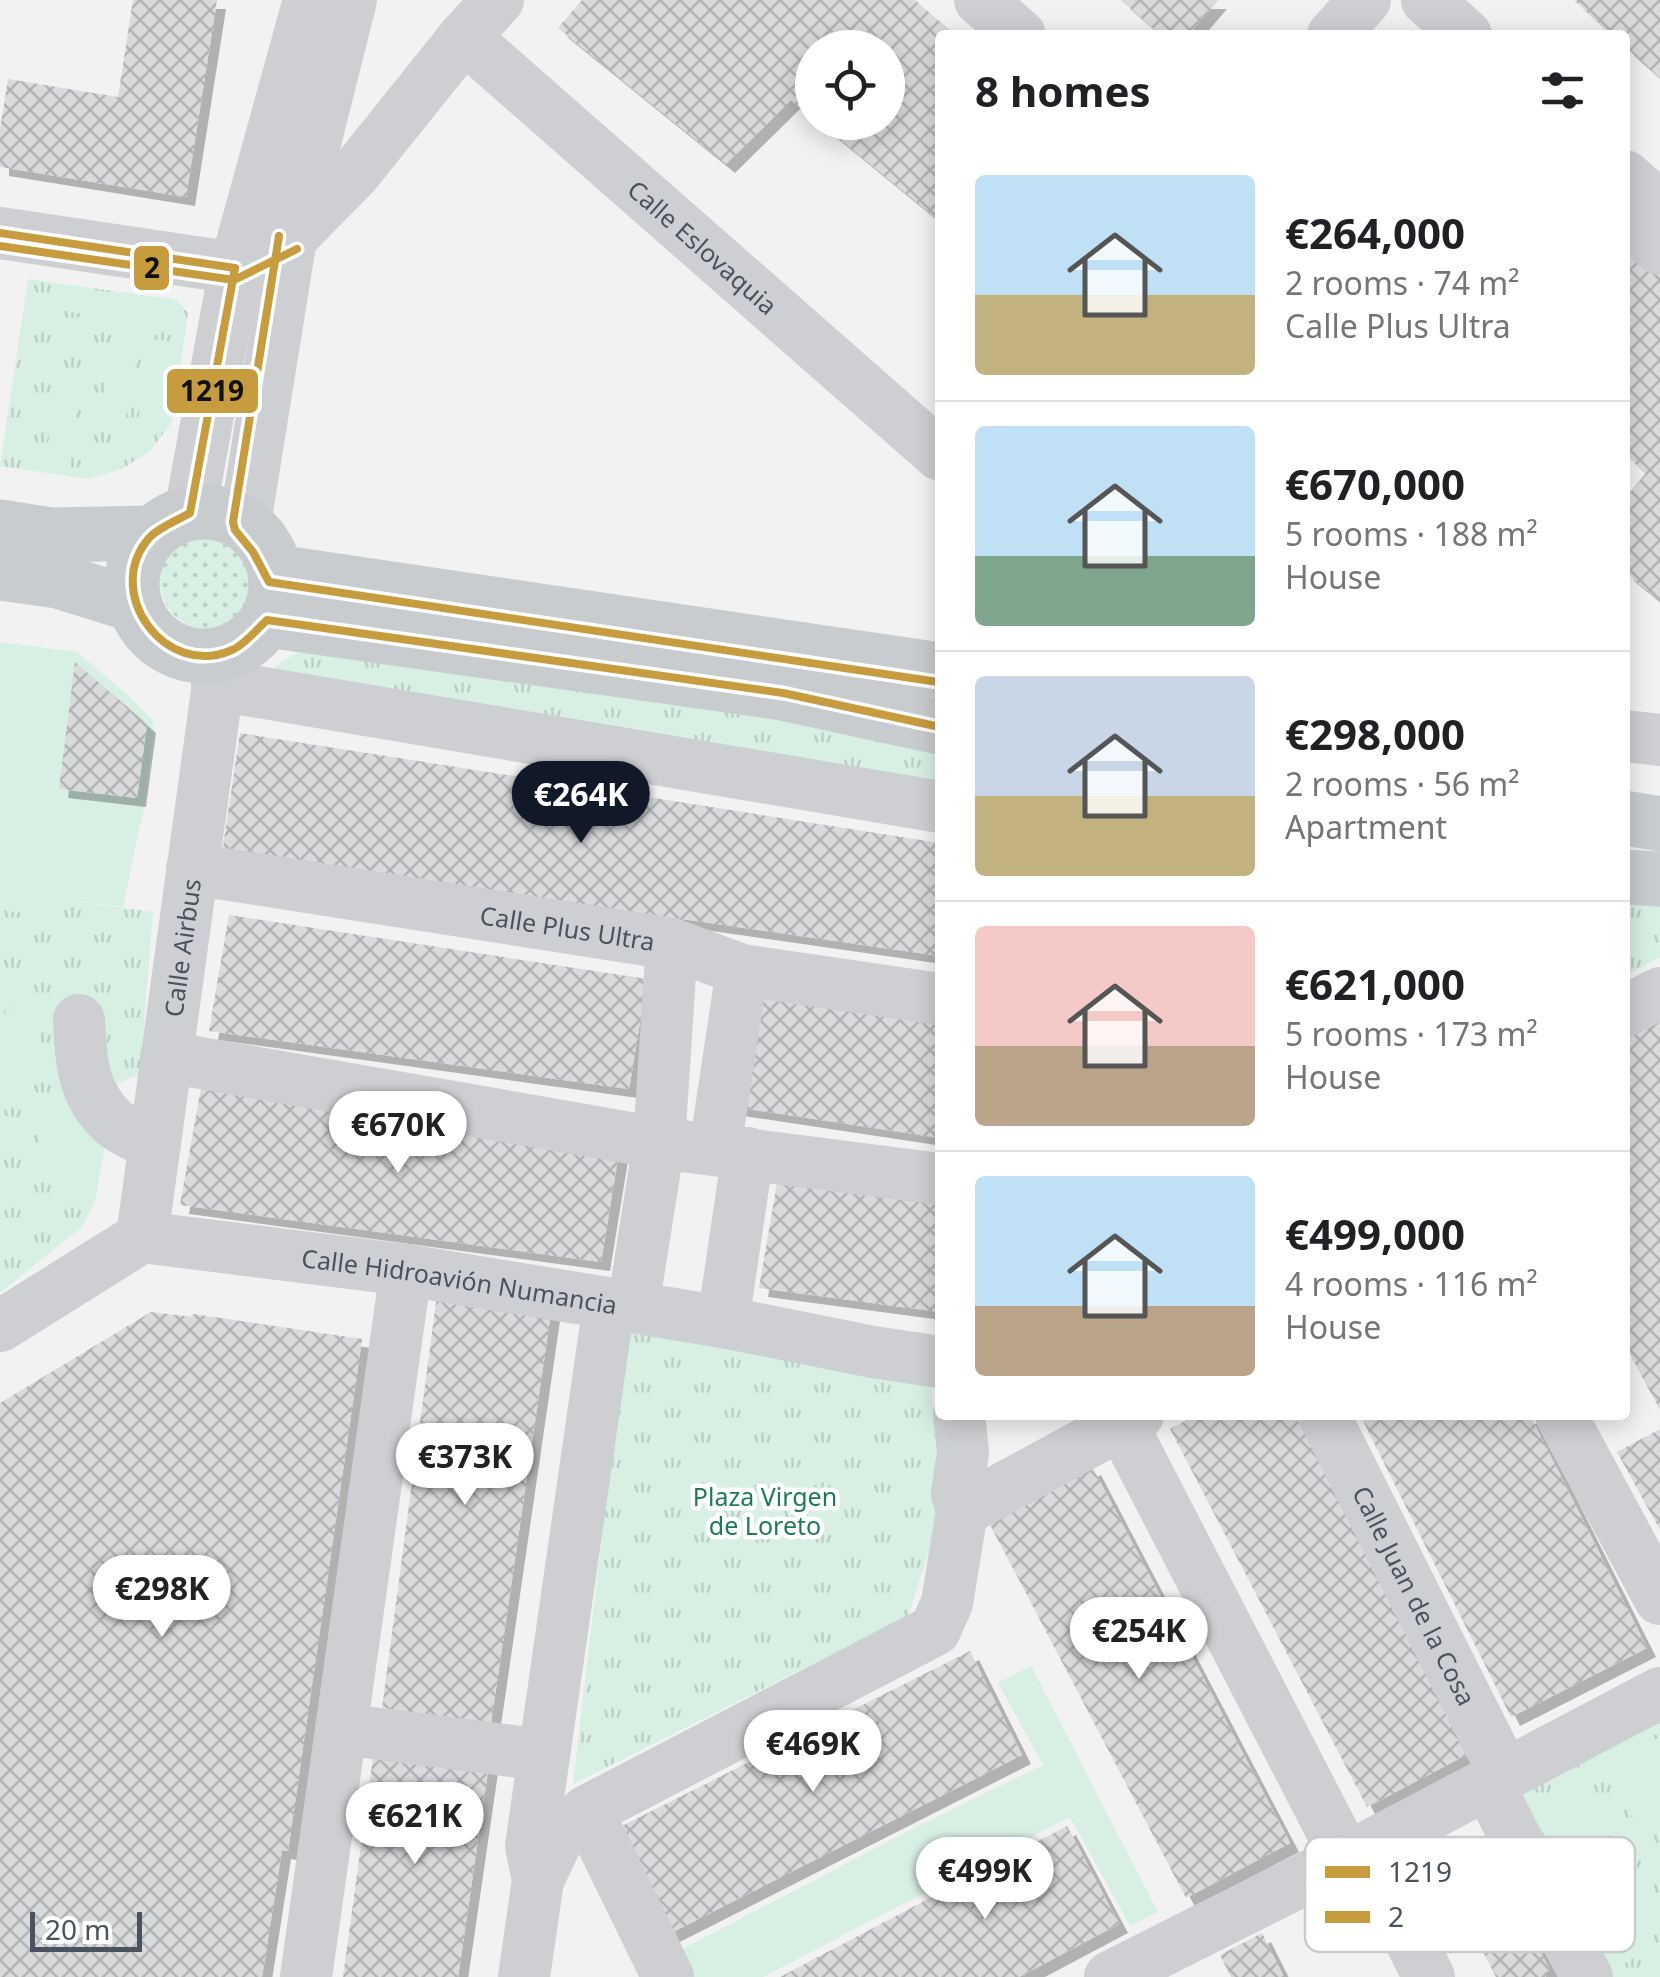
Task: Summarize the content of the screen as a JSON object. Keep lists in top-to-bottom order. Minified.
{"streets":{"street":["Calle Eslovaquia","Calle Plus Ultra","Calle Airbus","Calle Hidroavión Numancia","Calle Juan de la Cosa"]},"crossings":[["Calle Plus Ultra","Calle Airbus"],["Calle Airbus","Calle Hidroavión Numancia"]],"parks":["Plaza Virgen de Loreto"],"lines":["transit line 1219","transit line 2"],"legend":["1219","2"],"scale_bar":"20 m","page":{"heading":"8 homes","list":[{"name":"€264,000","note":"2 rooms · 74 m² · Calle Plus Ultra"},{"name":"€670,000","note":"5 rooms · 188 m² · House"},{"name":"€298,000","note":"2 rooms · 56 m² · Apartment"},{"name":"€621,000","note":"5 rooms · 173 m² · House"},{"name":"€499,000","note":"4 rooms · 116 m² · House"}],"price":["€264K","€670K","€373K","€298K","€254K","€469K","€621K","€499K"],"scale":"20 m"}}
